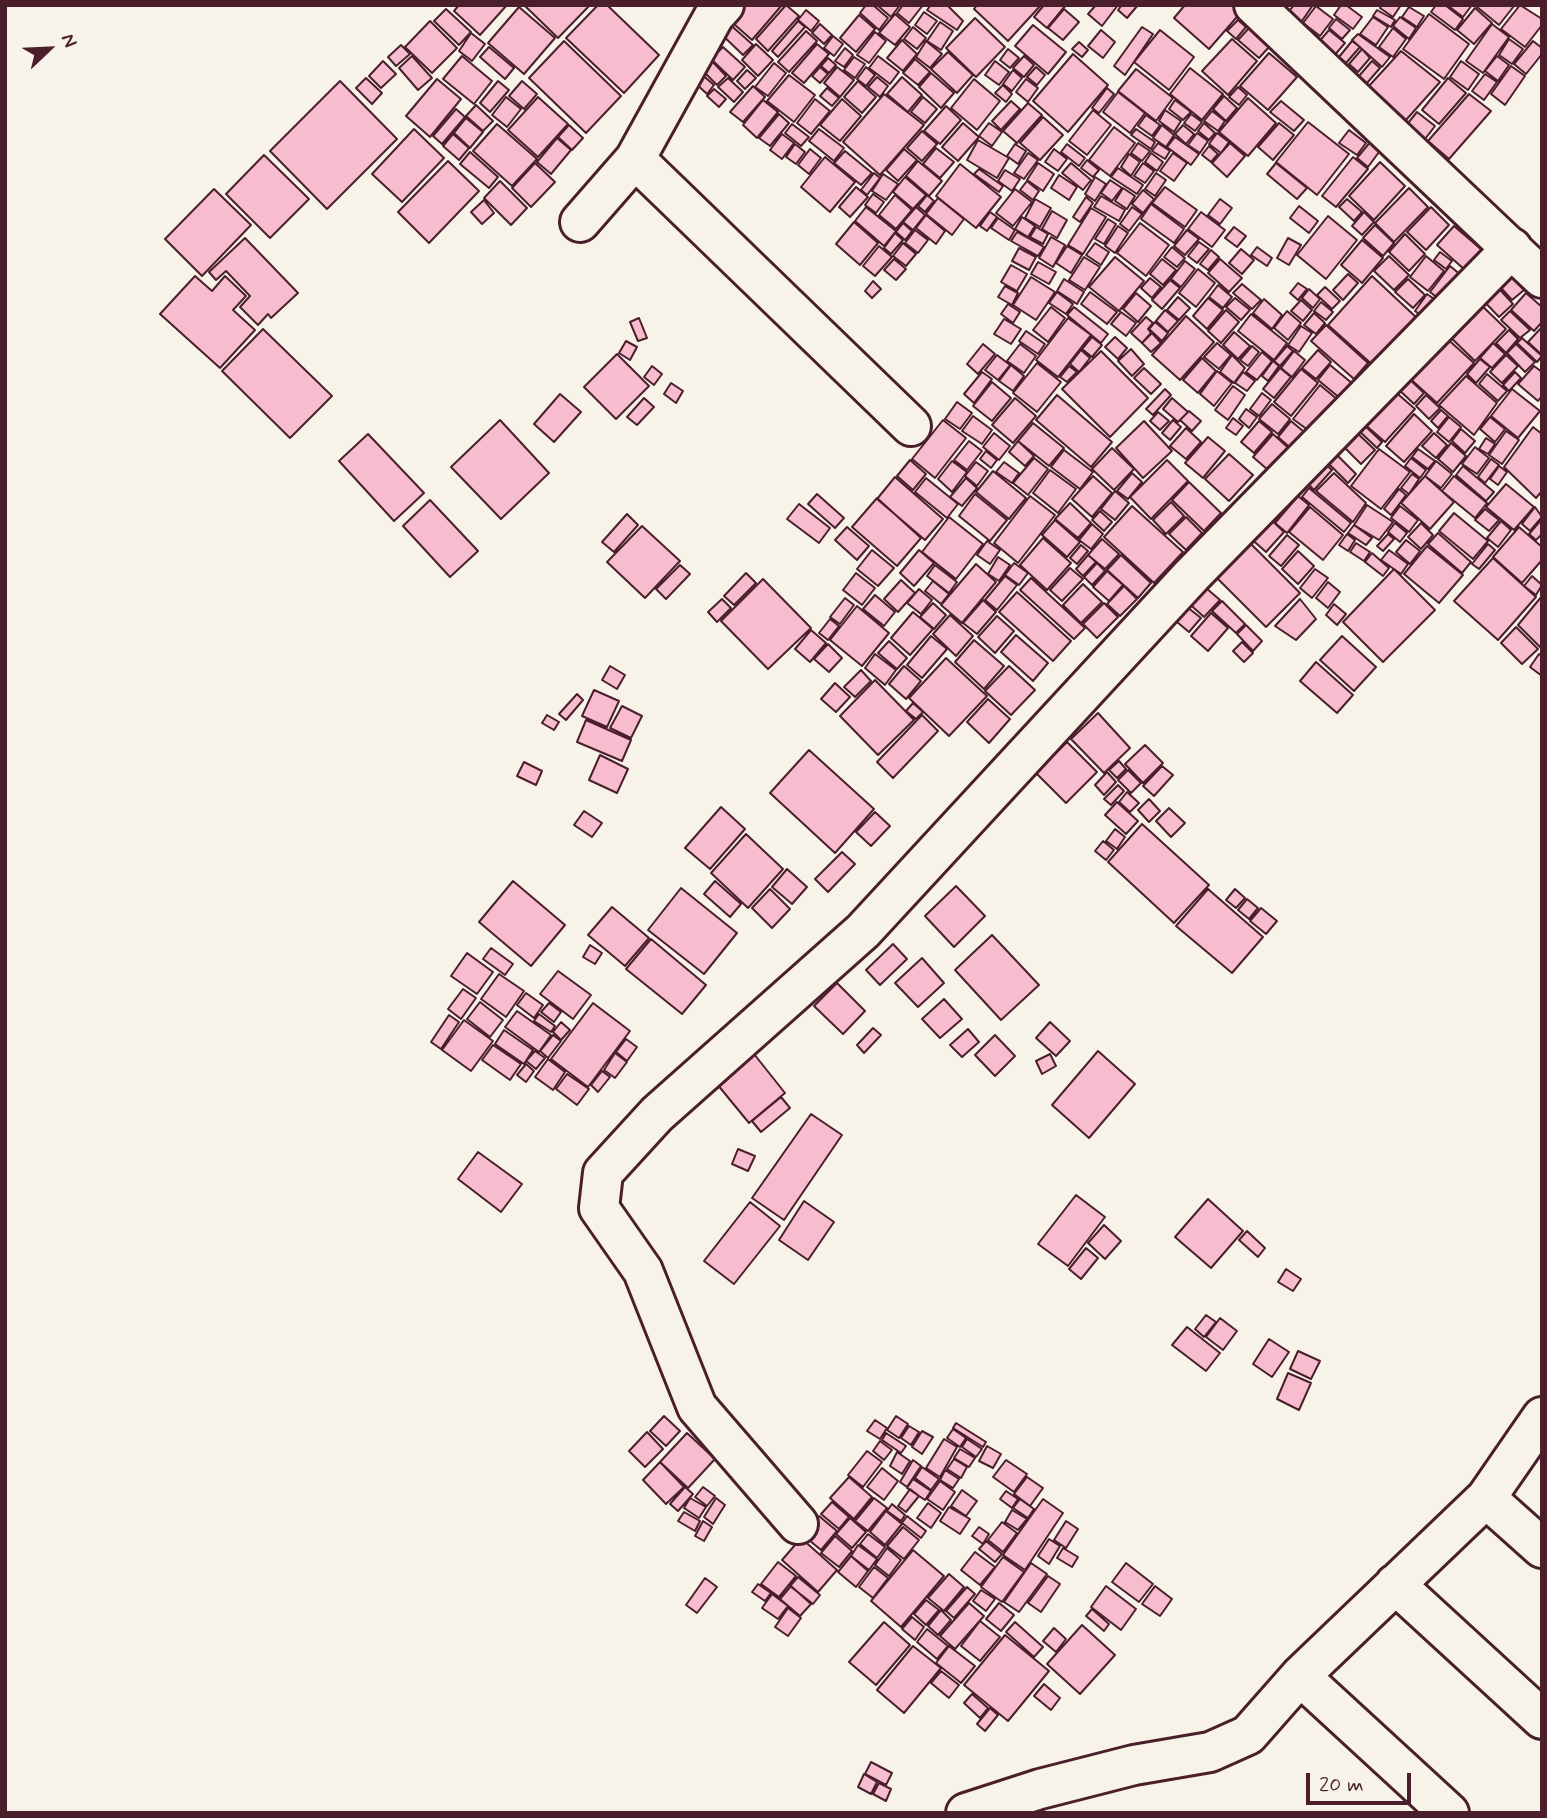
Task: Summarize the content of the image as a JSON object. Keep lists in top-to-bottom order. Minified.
{"scale_bar":"20 m","north":"top right"}
